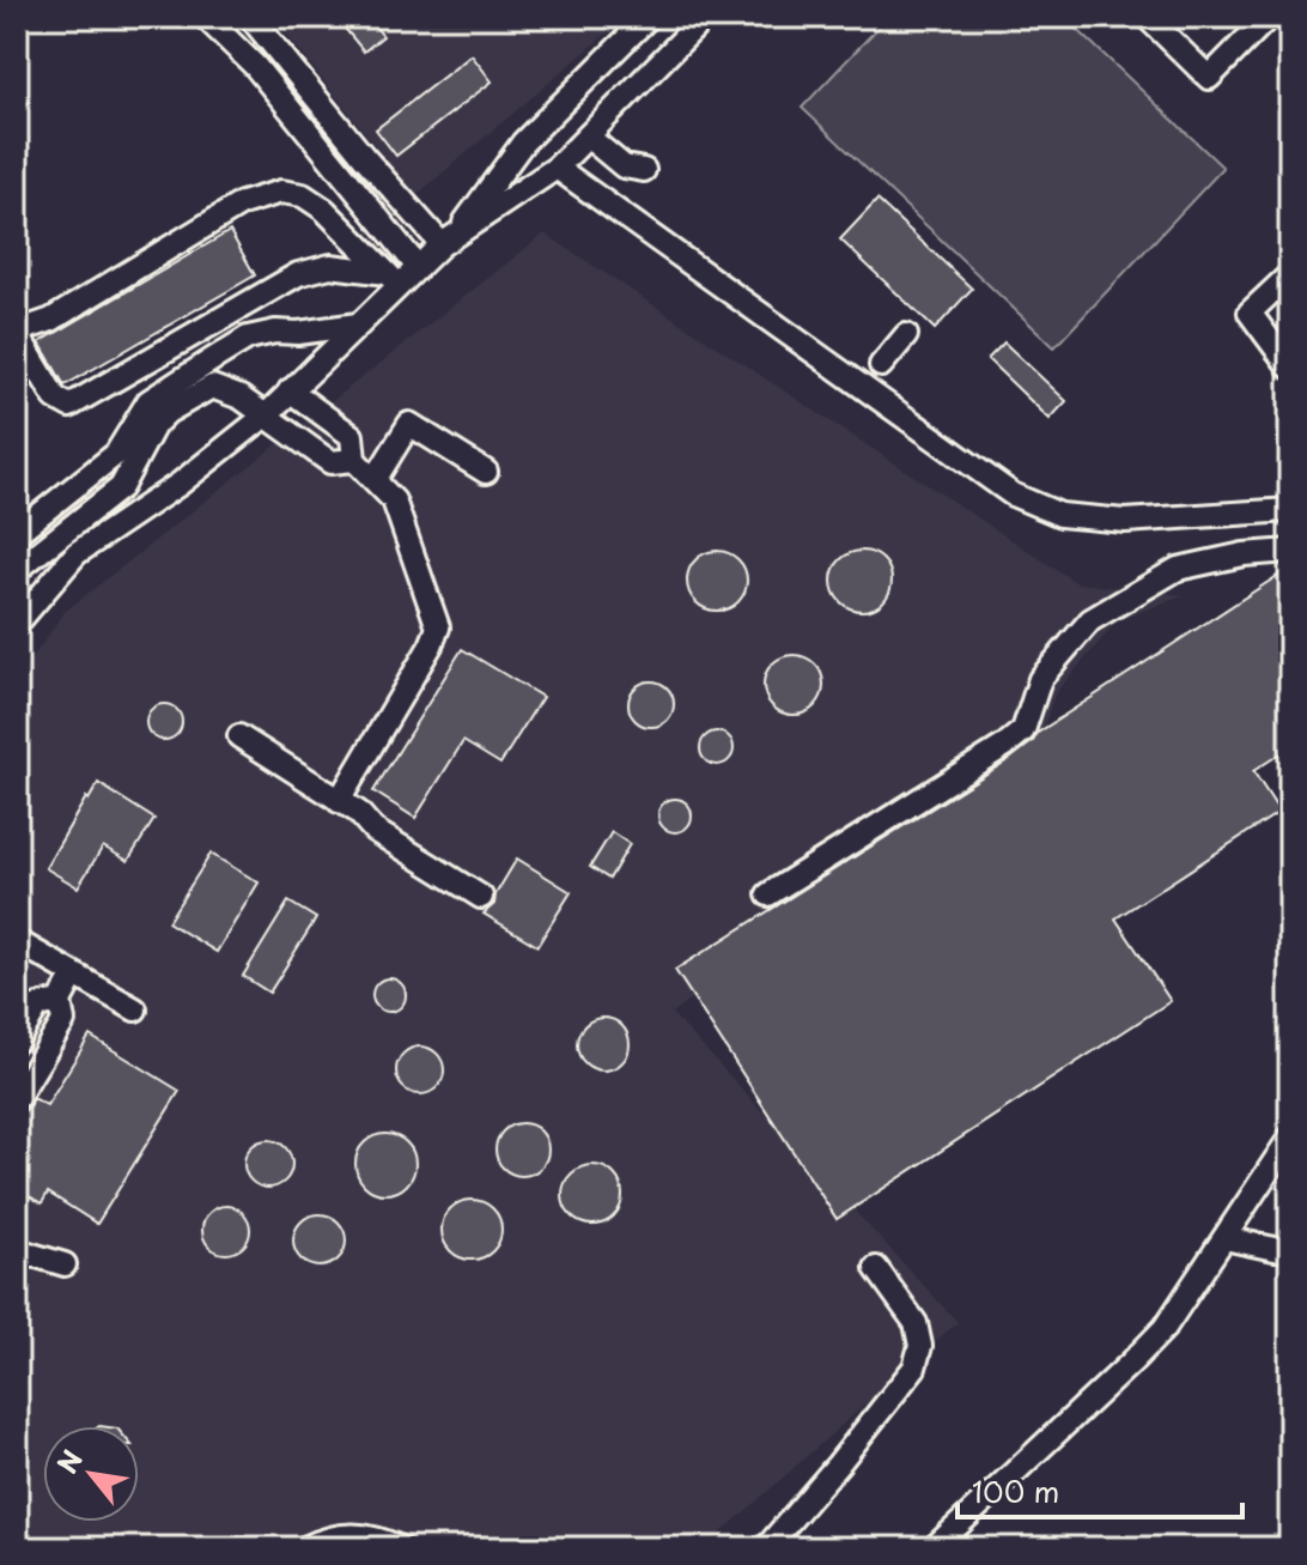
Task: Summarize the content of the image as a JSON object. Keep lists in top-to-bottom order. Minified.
{"scale_bar":"100 m","north":"top left"}
